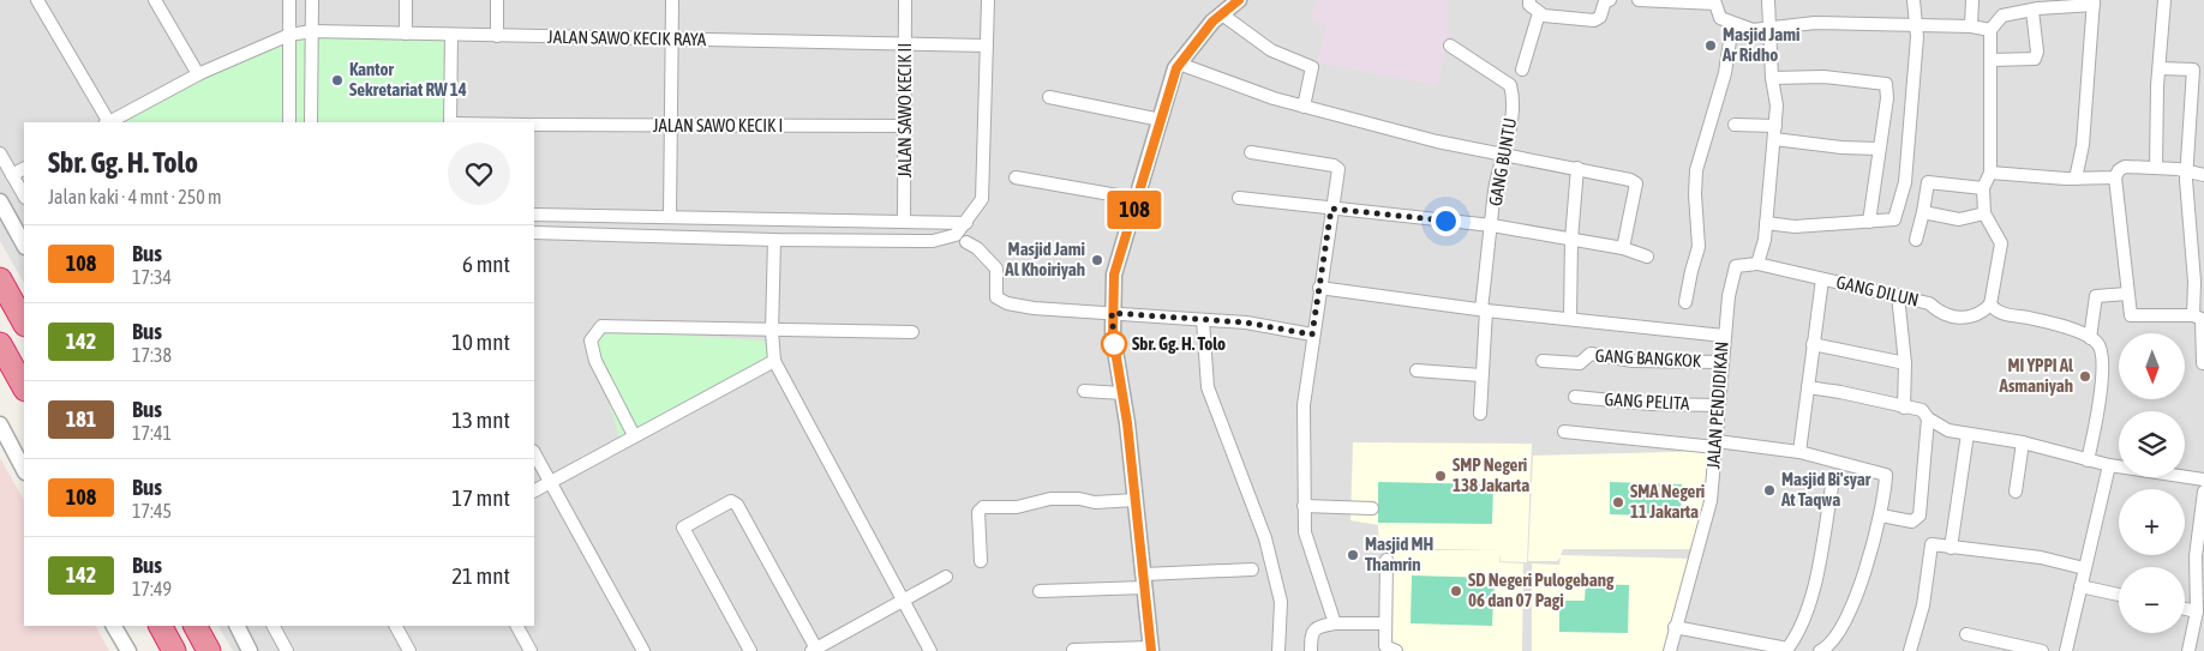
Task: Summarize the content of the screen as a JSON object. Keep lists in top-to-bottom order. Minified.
{"streets":{"street":["JALAN SAWO KECIK RAYA","JALAN SAWO KECIK II","JALAN SAWO KECIK I","GANG BUNTU","GANG DILUN","GANG BANGKOK","GANG PELITA","JALAN PENDIDIKAN"]},"crossings":[["JALAN SAWO KECIK RAYA","JALAN SAWO KECIK II"],["JALAN SAWO KECIK II","JALAN SAWO KECIK I"],["GANG DILUN","JALAN PENDIDIKAN"],["GANG BANGKOK","JALAN PENDIDIKAN"],["GANG PELITA","JALAN PENDIDIKAN"]],"places":["Masjid Jami Ar Ridho","Kantor Sekretariat RW 14","Masjid Jami Al Khoiriyah","Sbr. Gg. H. Tolo","MI YPPI Al Asmaniyah","SMP Negeri 138 Jakarta","Masjid Bi'syar At Taqwa","SMA Negeri 11 Jakarta","Masjid MH Thamrin","SD Negeri Pulogebang 06 dan 07 Pagi"],"lines":["bus line 108"],"north":"bottom","page":{"on_map":"108","heading":["Sbr. Gg. H. Tolo","Jalan kaki · 4 mnt · 250 m"],"list":[{"mark":"108","name":"Bus","note":"17:34","value":"6 mnt"},{"mark":"142","name":"Bus","note":"17:38","value":"10 mnt"},{"mark":"181","name":"Bus","note":"17:41","value":"13 mnt"},{"mark":"108","name":"Bus","note":"17:45","value":"17 mnt"},{"mark":"142","name":"Bus","note":"17:49","value":"21 mnt"}],"map_buttons":["+","−"]}}
